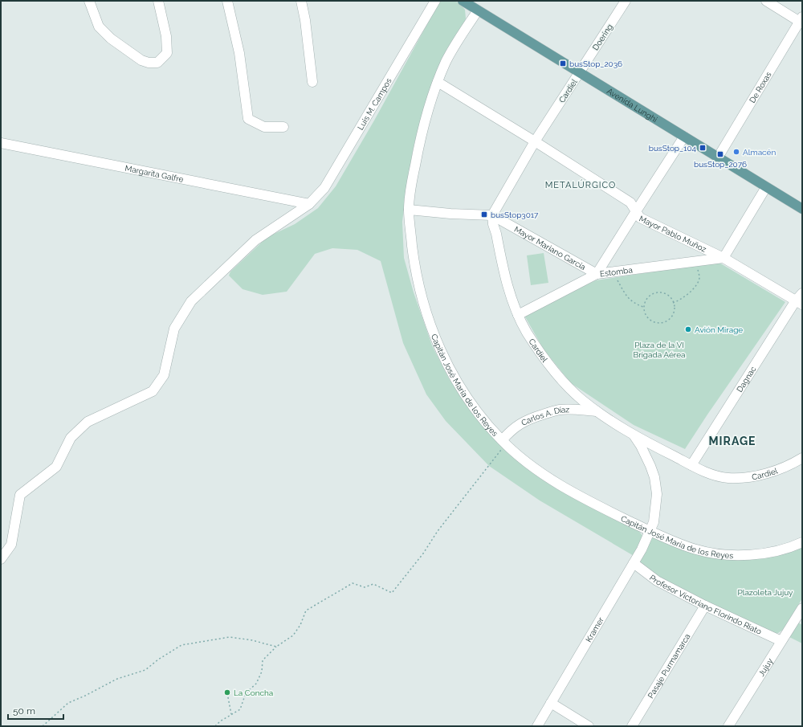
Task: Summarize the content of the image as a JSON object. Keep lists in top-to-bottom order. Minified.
{"streets":{"main road":["Avenida Lunghi"],"street":["Doering","De Roxas","Cardiel","Luis M. Campos","Margarita Galfre","Mayor Pablo Muñoz","Mayor Mariano García","Estomba","Dagnac","Capitán José María de los Reyes","Carlos A. Díaz","Profesor Victoriano Florindo Riato","Kramer","Pasaje Purmamarca","Jujuy"]},"crossings":[["Doering","Cardiel"],["Doering","Avenida Lunghi"],["De Roxas","Avenida Lunghi"],["Cardiel","Avenida Lunghi"],["Cardiel","Mayor Pablo Muñoz"],["Cardiel","Mayor Mariano García"],["Cardiel","Estomba"],["Cardiel","Dagnac"],["Cardiel","Carlos A. Díaz"],["Luis M. Campos","Margarita Galfre"],["Avenida Lunghi","Capitán José María de los Reyes"],["Mayor Pablo Muñoz","Estomba"],["Mayor Pablo Muñoz","Dagnac"],["Mayor Pablo Muñoz","Capitán José María de los Reyes"],["Mayor Mariano García","Estomba"],["Mayor Mariano García","Capitán José María de los Reyes"],["Capitán José María de los Reyes","Carlos A. Díaz"],["Capitán José María de los Reyes","Kramer"],["Profesor Victoriano Florindo Riato","Kramer"],["Profesor Victoriano Florindo Riato","Pasaje Purmamarca"],["Profesor Victoriano Florindo Riato","Jujuy"]],"districts":["METALÚRGICO","MIRAGE"],"parks":["Plaza de la VI Brigada Aérea","Plazoleta Jujuy"],"places":{"transit":["busStop_2036","busStop_104","busStop_2076","busStop3017"],"other":["Almacén","Avión Mirage","La Concha"]},"scale_bar":"50 m"}
